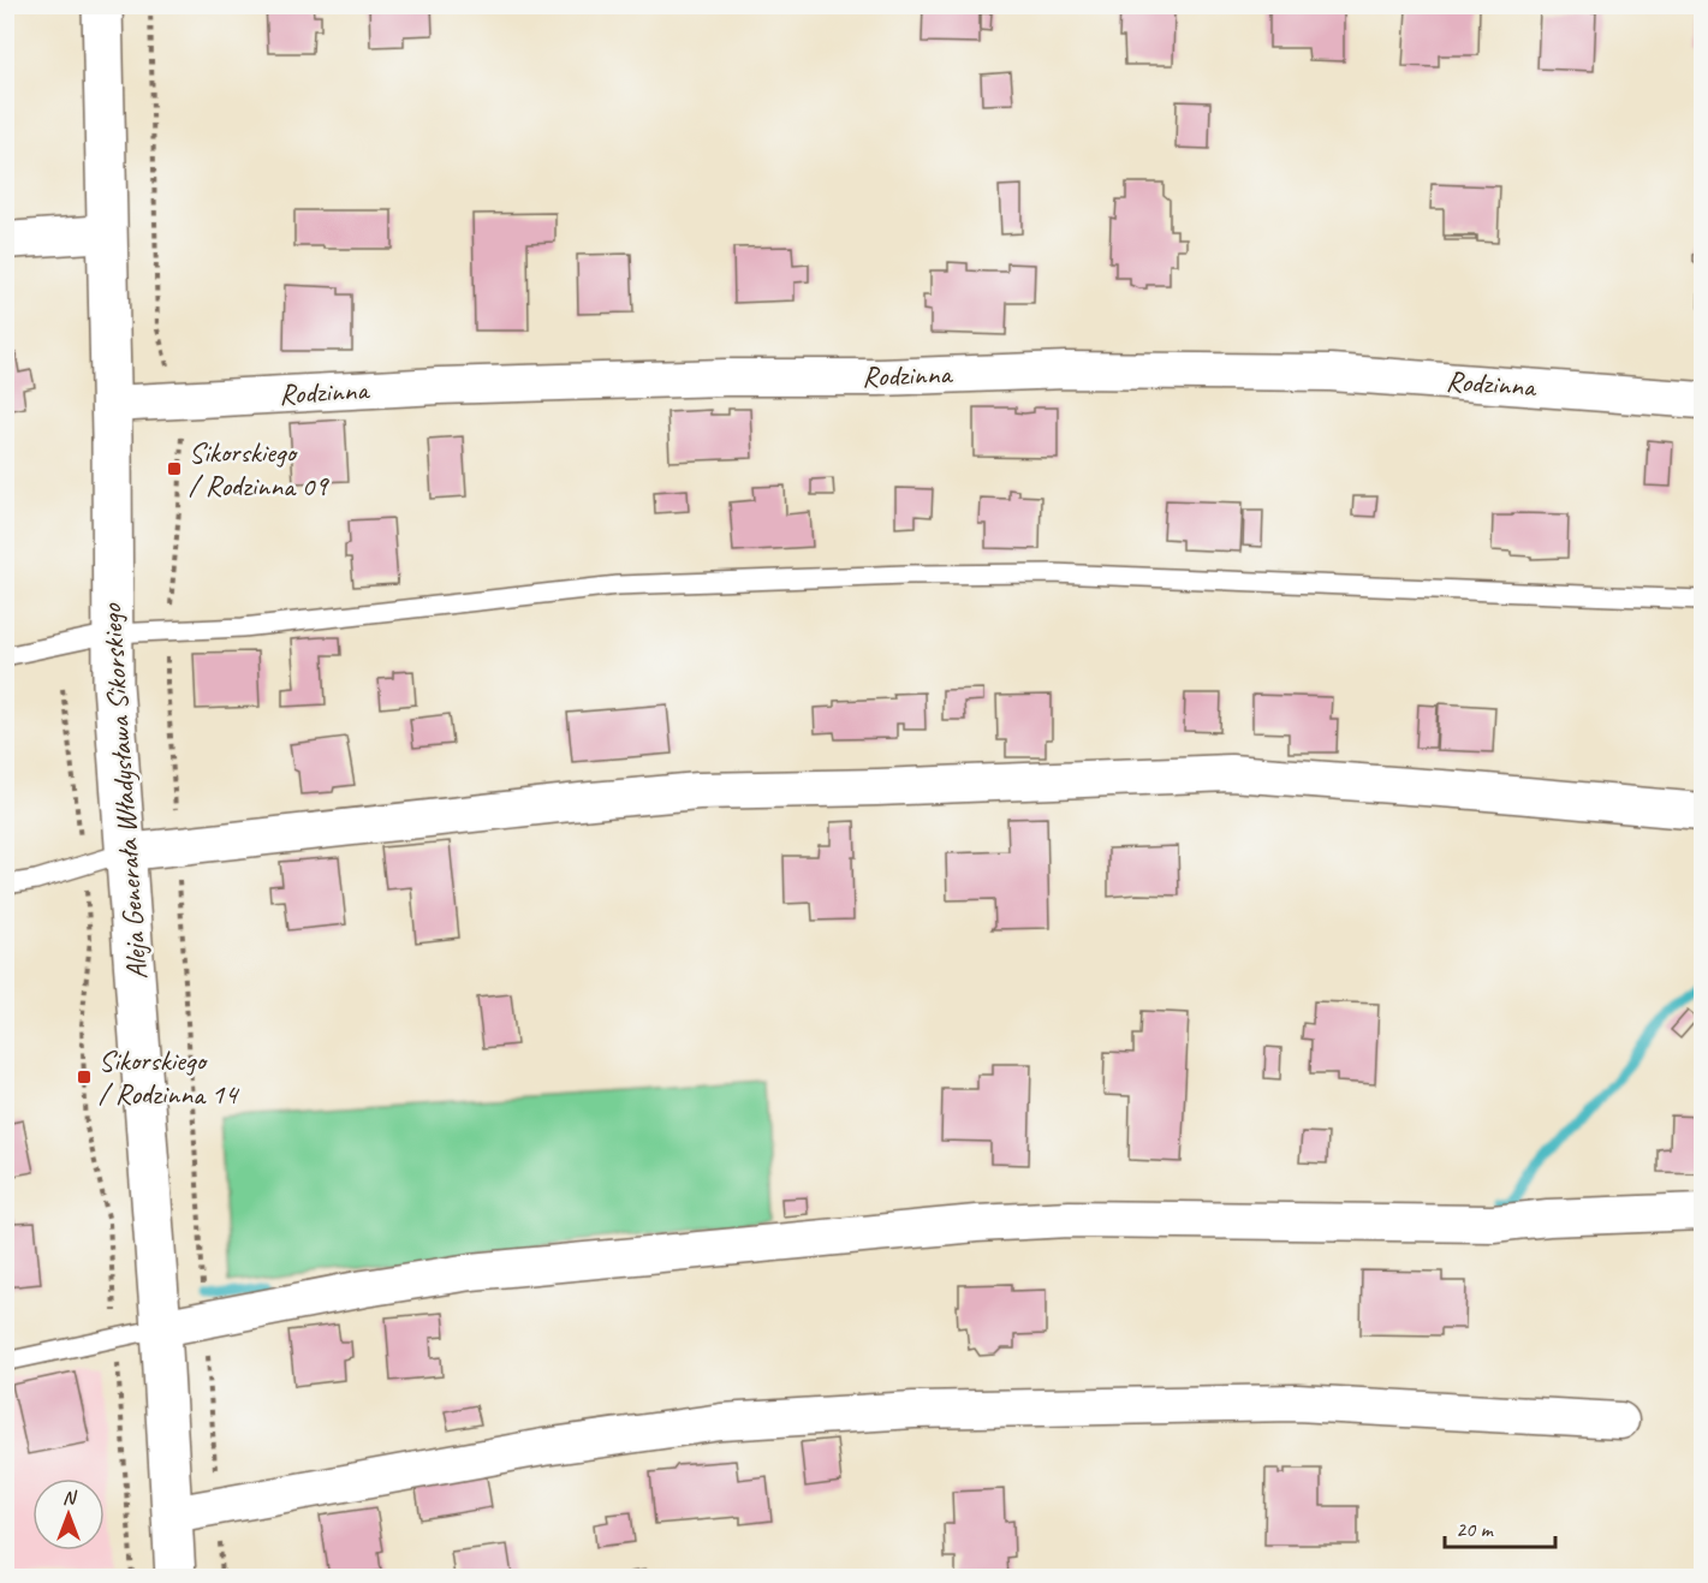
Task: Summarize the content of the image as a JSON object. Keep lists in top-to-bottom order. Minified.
{"streets":{"main road":["Aleja Generała Władysława Sikorskiego"],"street":["Rodzinna"]},"crossings":[["Rodzinna","Aleja Generała Władysława Sikorskiego"]],"places":{"transit":["Sikorskiego / Rodzinna 09","Sikorskiego / Rodzinna 14"]},"scale_bar":"20 m","north":"top"}
